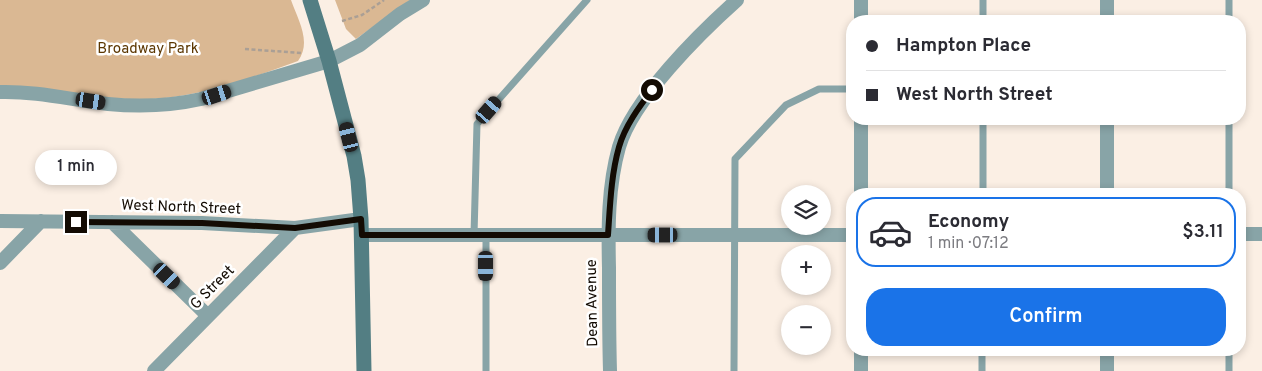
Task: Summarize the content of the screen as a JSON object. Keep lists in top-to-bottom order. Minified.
{"streets":{"street":["West North Street","G Street","Dean Avenue"]},"crossings":[["West North Street","G Street"]],"parks":["Broadway Park"],"page":{"banner":["Hampton Place","West North Street"],"bubble":"1 min","map_buttons":["+","−"],"list":[{"name":"Economy","note":"1 min · 07:12","value":"$3.11"}],"buttons":"Confirm"}}
